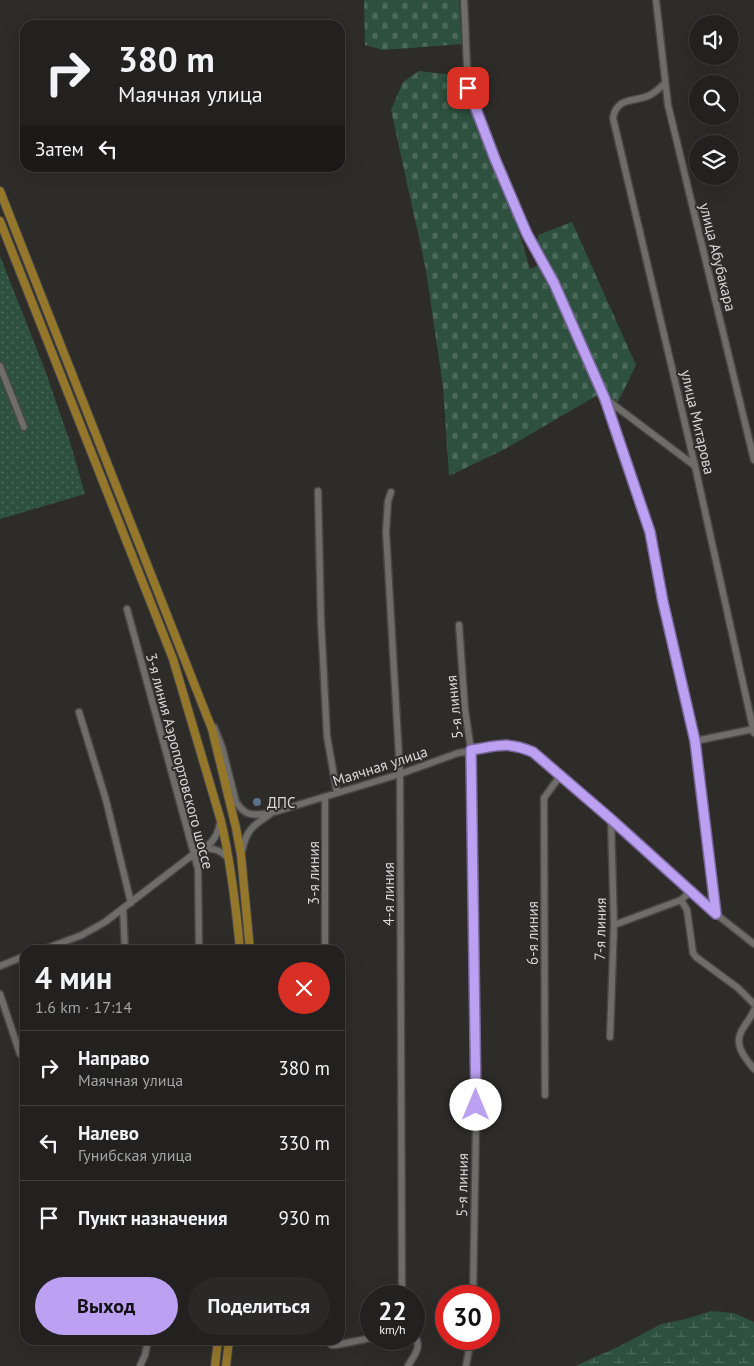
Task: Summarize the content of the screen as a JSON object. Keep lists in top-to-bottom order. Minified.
{"streets":{"street":["улица Абубакара","улица Митарова","5-я линия","3-я линия Аэропортовского шоссе","Маячная улица","3-я линия","4-я линия","7-я линия","6-я линия"]},"crossings":[["улица Абубакара","улица Митарова"],["5-я линия","Маячная улица"],["Маячная улица","3-я линия"],["Маячная улица","4-я линия"],["Маячная улица","7-я линия"],["Маячная улица","6-я линия"]],"places":["ДПС"],"page":{"turn":["380 m","Маячная улица"],"then":"Затем","heading":["4 мин","1.6 km · 17:14"],"list":[{"name":"Направо","note":"Маячная улица","value":"380 m"},{"name":"Налево","note":"Гунибская улица","value":"330 m"},{"name":"Пункт назначения","value":"930 m"}],"buttons":["Выход","Поделиться"],"speed":"22 km/h","limit":"30"}}
